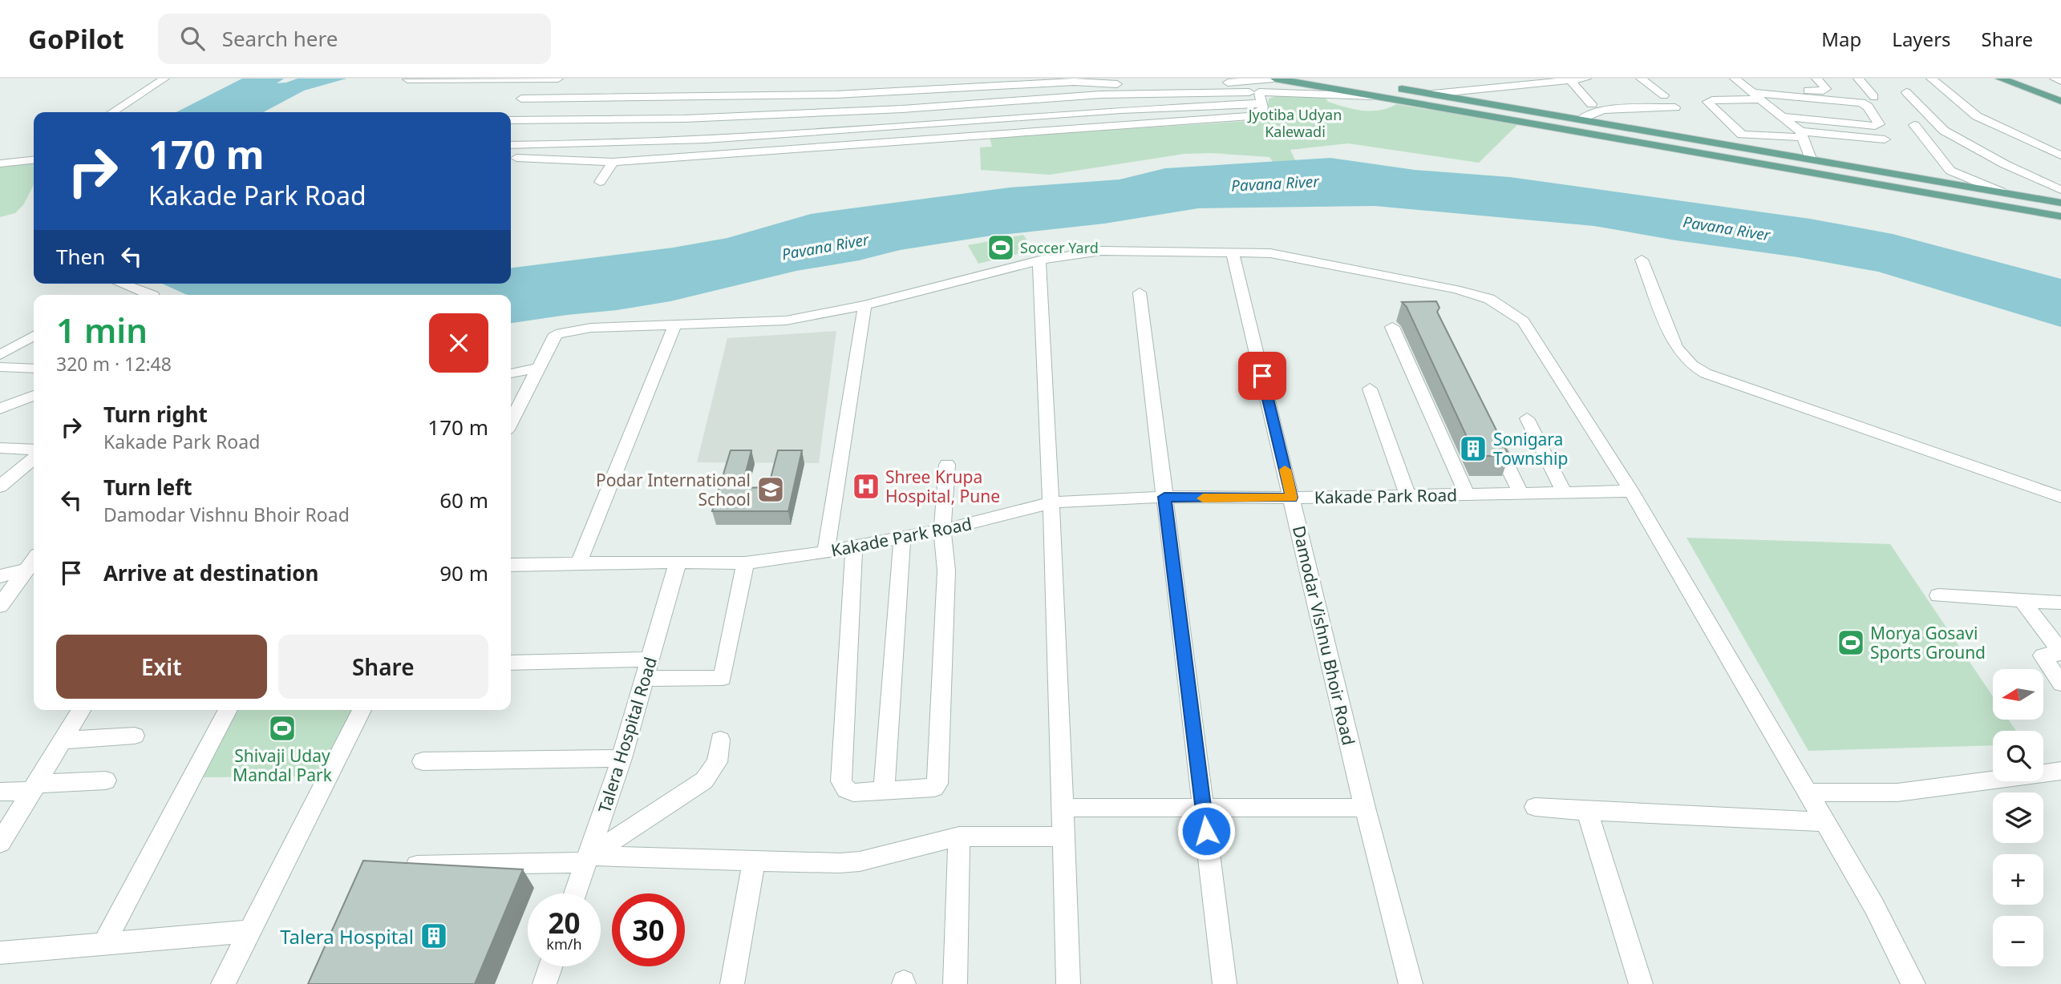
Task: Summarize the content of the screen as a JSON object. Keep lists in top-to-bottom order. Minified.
{"streets":{"street":["Kakade Park Road","Damodar Vishnu Bhoir Road","Talera Hospital Road"]},"crossings":[["Kakade Park Road","Damodar Vishnu Bhoir Road"],["Kakade Park Road","Talera Hospital Road"]],"water":["Pavana River"],"parks":["Jyotiba Udyan Kalewadi"],"places":{"sports":["Soccer Yard","Morya Gosavi Sports Ground","Shivaji Uday Mandal Park"],"building":["Sonigara Township","Talera Hospital"],"hospital":["Shree Krupa Hospital, Pune"],"school or university":["Podar International School"]},"north":"left","page":{"header":"GoPilot","search":"Search here","nav":["Map","Layers","Share"],"turn":["170 m","Kakade Park Road"],"then":"Then","heading":["1 min","320 m · 12:48"],"list":[{"name":"Turn right","note":"Kakade Park Road","value":"170 m"},{"name":"Turn left","note":"Damodar Vishnu Bhoir Road","value":"60 m"},{"name":"Arrive at destination","value":"90 m"}],"buttons":["Exit","Share"],"map_buttons":["+","−"],"speed":"20 km/h","limit":"30"}}
